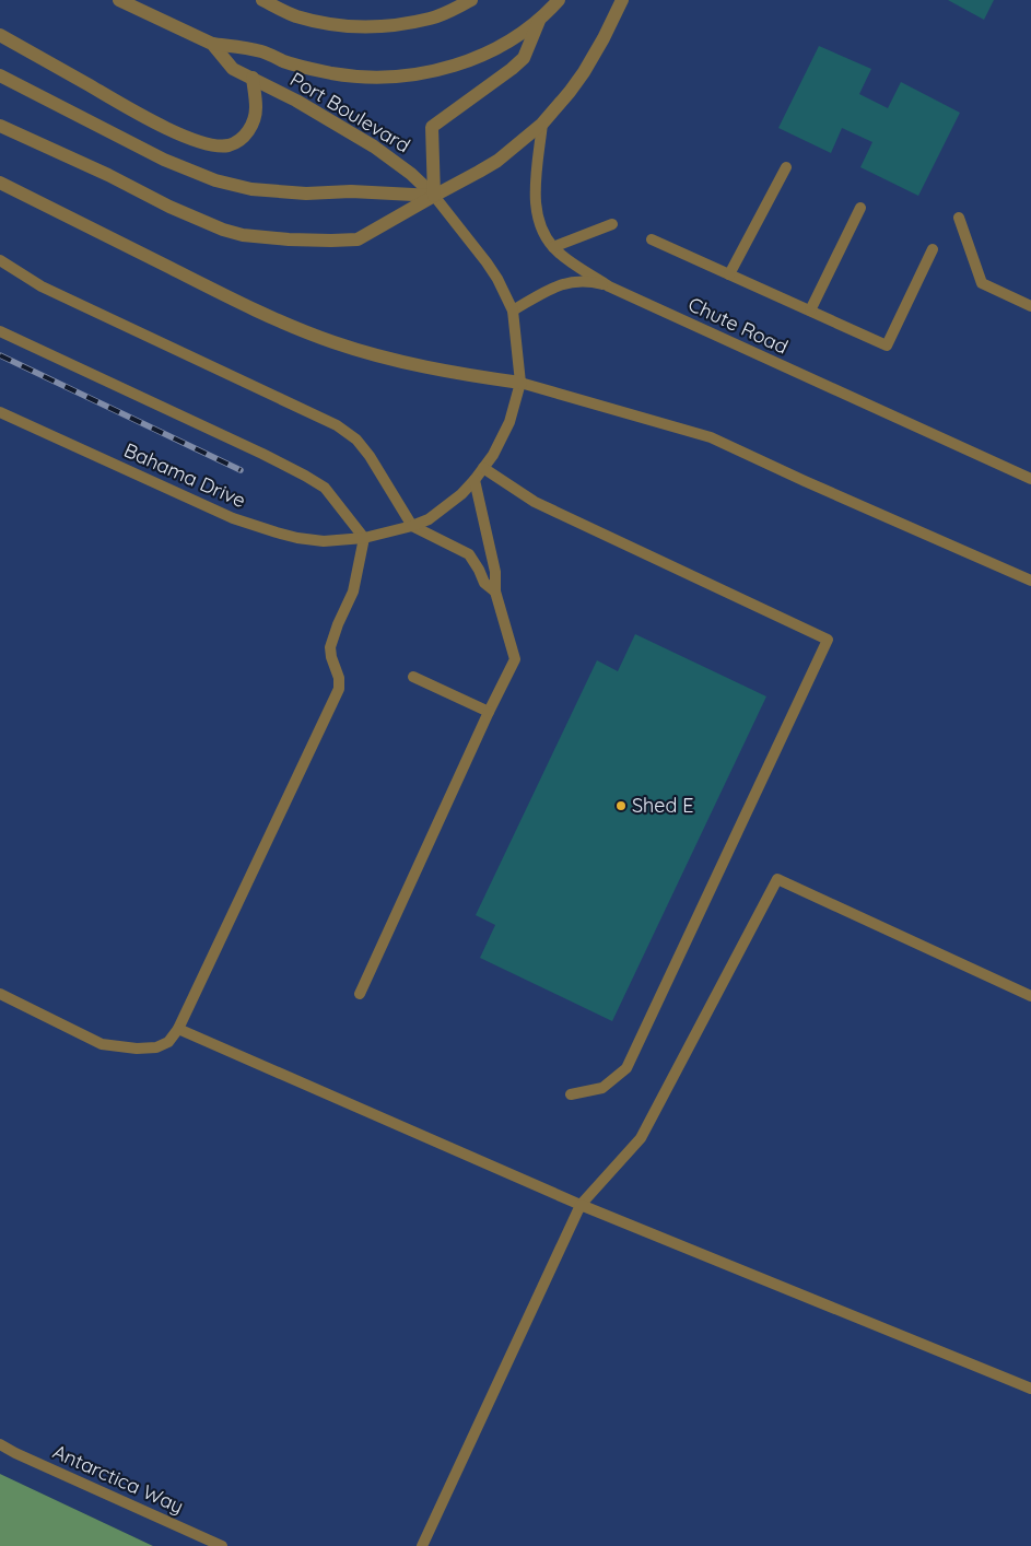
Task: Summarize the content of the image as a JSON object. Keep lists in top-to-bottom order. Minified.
{"streets":{"street":["Port Boulevard"],"lane":["Chute Road","Bahama Drive","Antarctica Way"]},"places":["Shed E"]}
